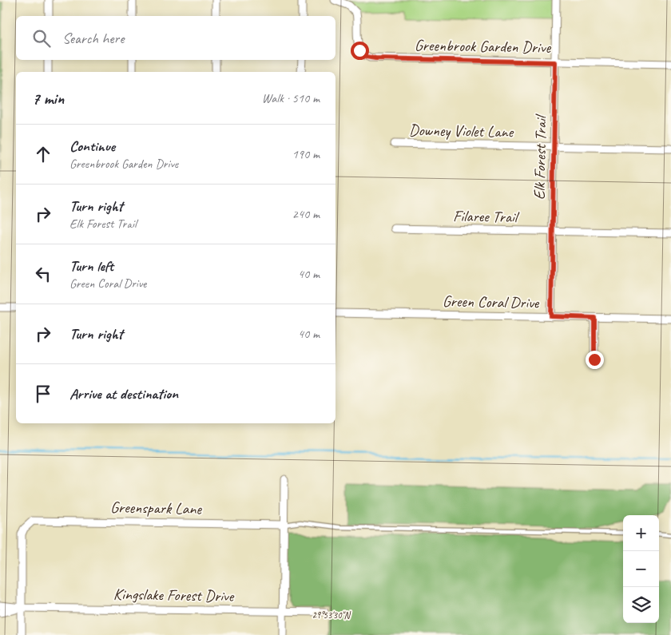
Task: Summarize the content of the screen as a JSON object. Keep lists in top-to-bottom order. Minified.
{"streets":{"street":["Greenbrook Garden Drive","Downey Violet Lane","Elk Forest Trail","Filaree Trail","Green Coral Drive","Greenspark Lane","Kingslake Forest Drive"]},"crossings":[["Greenbrook Garden Drive","Elk Forest Trail"],["Downey Violet Lane","Elk Forest Trail"],["Elk Forest Trail","Filaree Trail"],["Elk Forest Trail","Green Coral Drive"],["Greenspark Lane","Kingslake Forest Drive"]],"page":{"search":"Search here","heading":["7 min","Walk · 510 m"],"list":[["Continue","Greenbrook Garden Drive","190 m"],["Turn right","Elk Forest Trail","240 m"],["Turn left","Green Coral Drive","40 m"],["Turn right","40 m"],"Arrive at destination"],"map_buttons":["+","−"]},"coordinates":["29°53'30\"N"]}
